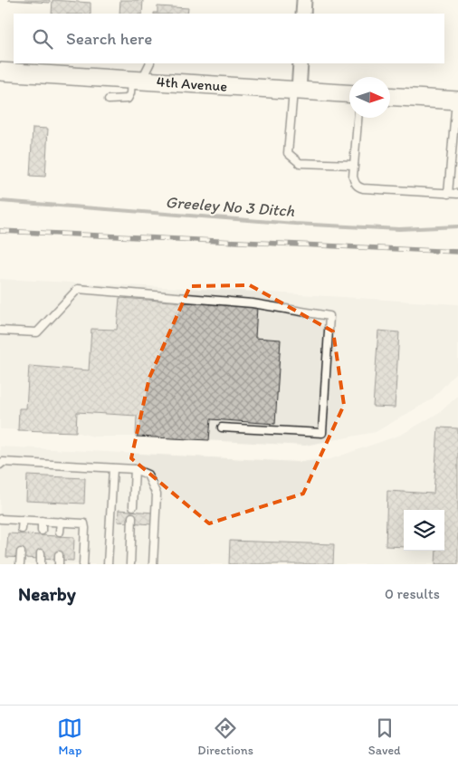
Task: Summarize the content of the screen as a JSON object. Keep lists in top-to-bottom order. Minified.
{"streets":{"street":["4th Avenue"]},"water":["Greeley No 3 Ditch"],"north":"right","page":{"search":"Search here","heading":["Nearby","0 results"],"nav":["Map","Directions","Saved"]}}
